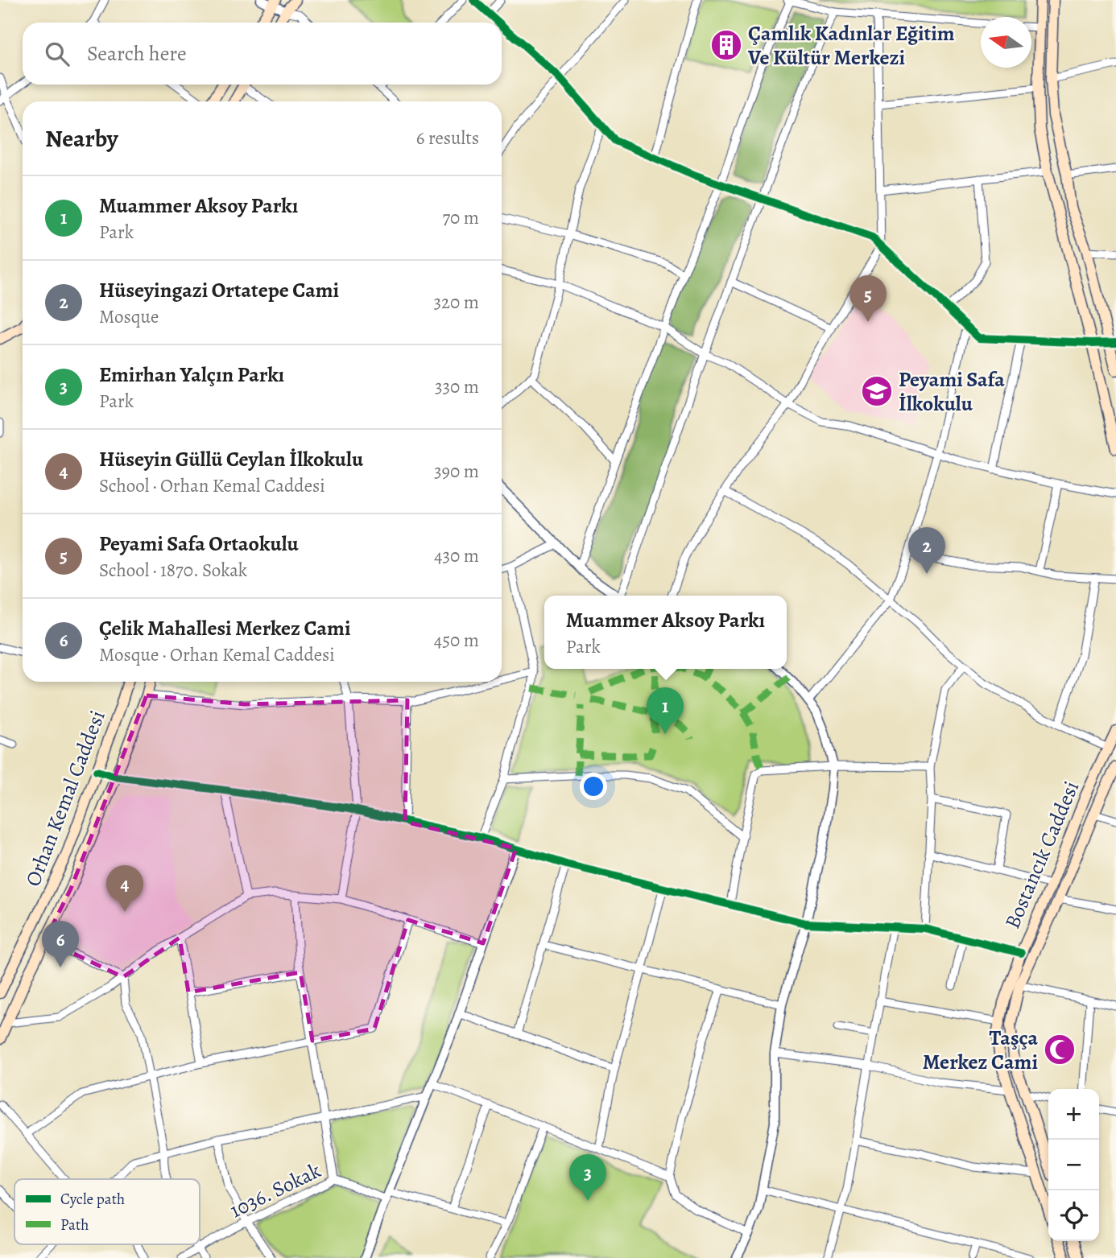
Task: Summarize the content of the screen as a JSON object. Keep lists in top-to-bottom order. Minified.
{"streets":{"main road":["Orhan Kemal Caddesi","Bostancık Caddesi"],"street":["1036. Sokak"]},"places":{"building":["Çamlık Kadınlar Eğitim Ve Kültür Merkezi"],"school or university":["Peyami Safa İlkokulu"],"mosque":["Taşça Merkez Cami"]},"legend":["Cycle path","Path"],"north":"left","page":{"search":"Search here","heading":["Nearby","6 results"],"list":[{"mark":"1","name":"Muammer Aksoy Parkı","note":"Park","value":"70 m"},{"mark":"2","name":"Hüseyingazi Ortatepe Cami","note":"Mosque","value":"320 m"},{"mark":"3","name":"Emirhan Yalçın Parkı","note":"Park","value":"330 m"},{"mark":"4","name":"Hüseyin Güllü Ceylan İlkokulu","note":"School · Orhan Kemal Caddesi","value":"390 m"},{"mark":"5","name":"Peyami Safa Ortaokulu","note":"School · 1870. Sokak","value":"430 m"},{"mark":"6","name":"Çelik Mahallesi Merkez Cami","note":"Mosque · Orhan Kemal Caddesi","value":"450 m"}],"pins":["5","2","1","4","6","3"],"popup":["Muammer Aksoy Parkı","Park"],"map_buttons":["+","−"]}}
